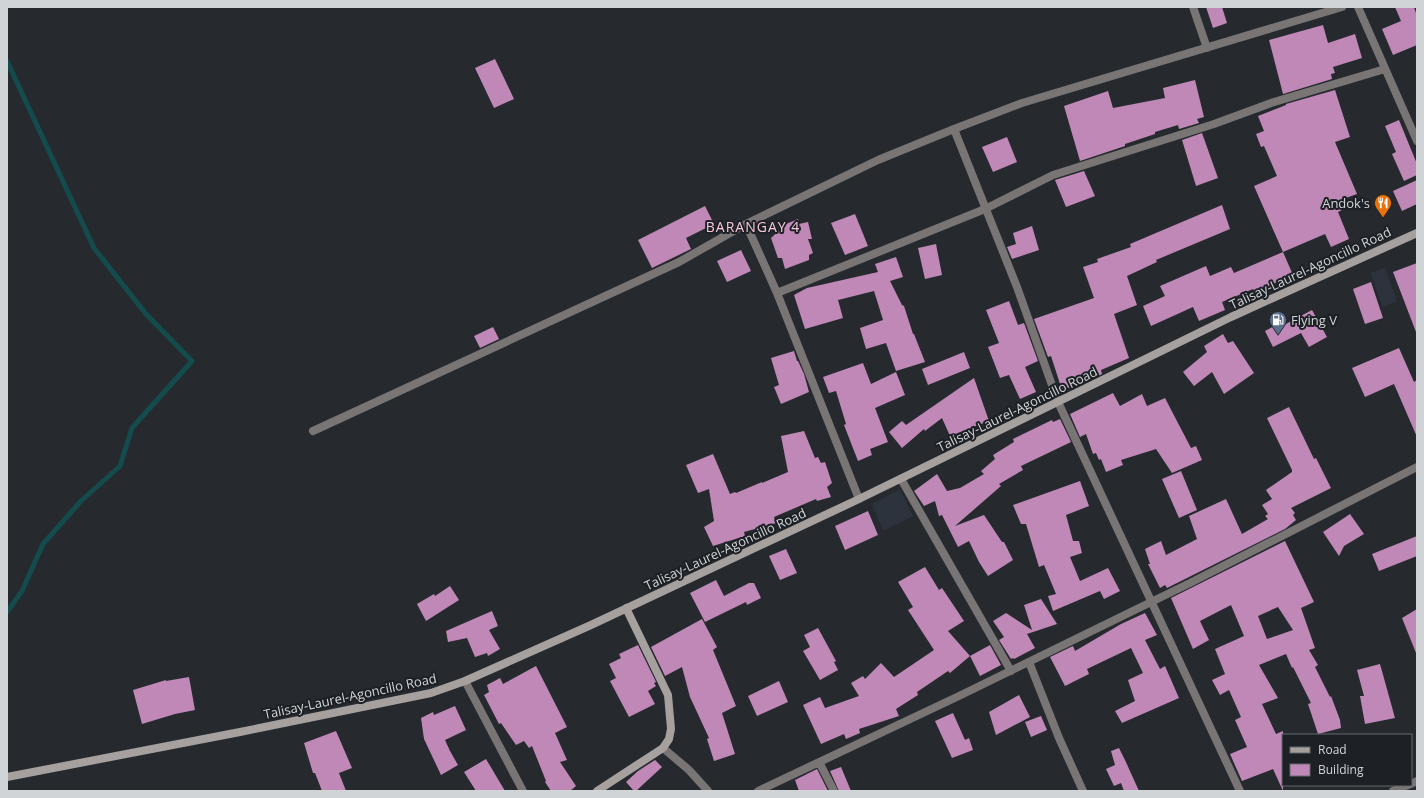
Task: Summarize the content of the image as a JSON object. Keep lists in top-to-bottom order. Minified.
{"streets":{"main road":["Talisay-Laurel-Agoncillo Road"]},"districts":["BARANGAY 4"],"places":{"restaurant":["Andok's"],"fuel station":["Flying V"]},"legend":["Road","Building"]}
